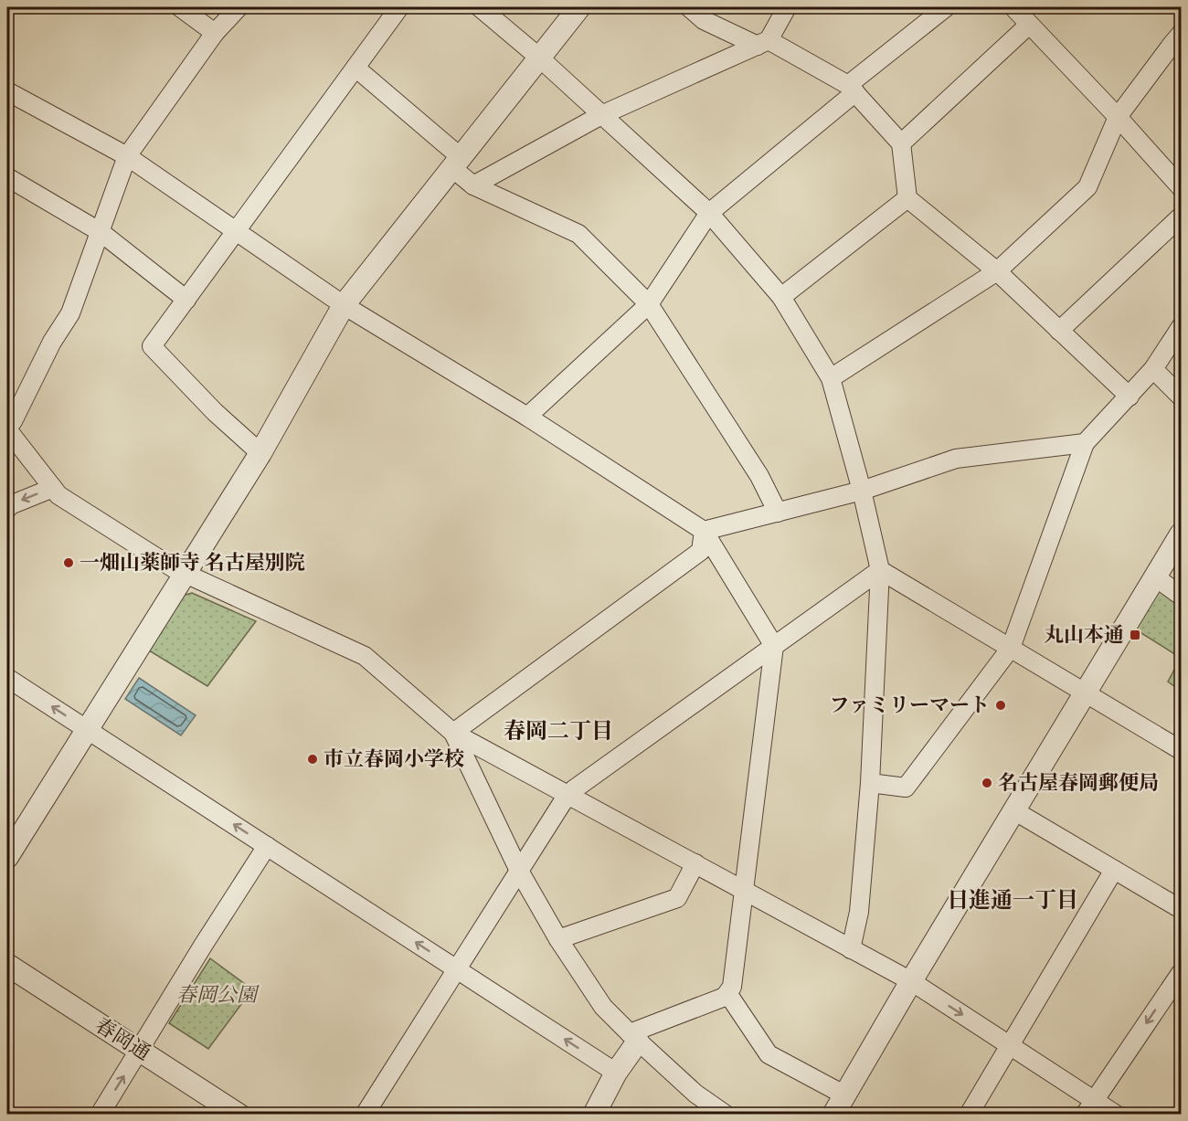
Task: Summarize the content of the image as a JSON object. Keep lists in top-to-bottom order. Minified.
{"streets":{"street":["春岡通"]},"districts":["春岡二丁目","日進通一丁目"],"parks":["春岡公園"],"places":{"other":["一畑山薬師寺 名古屋別院","ファミリーマート","市立春岡小学校","名古屋春岡郵便局"],"transit":["丸山本通"]}}
